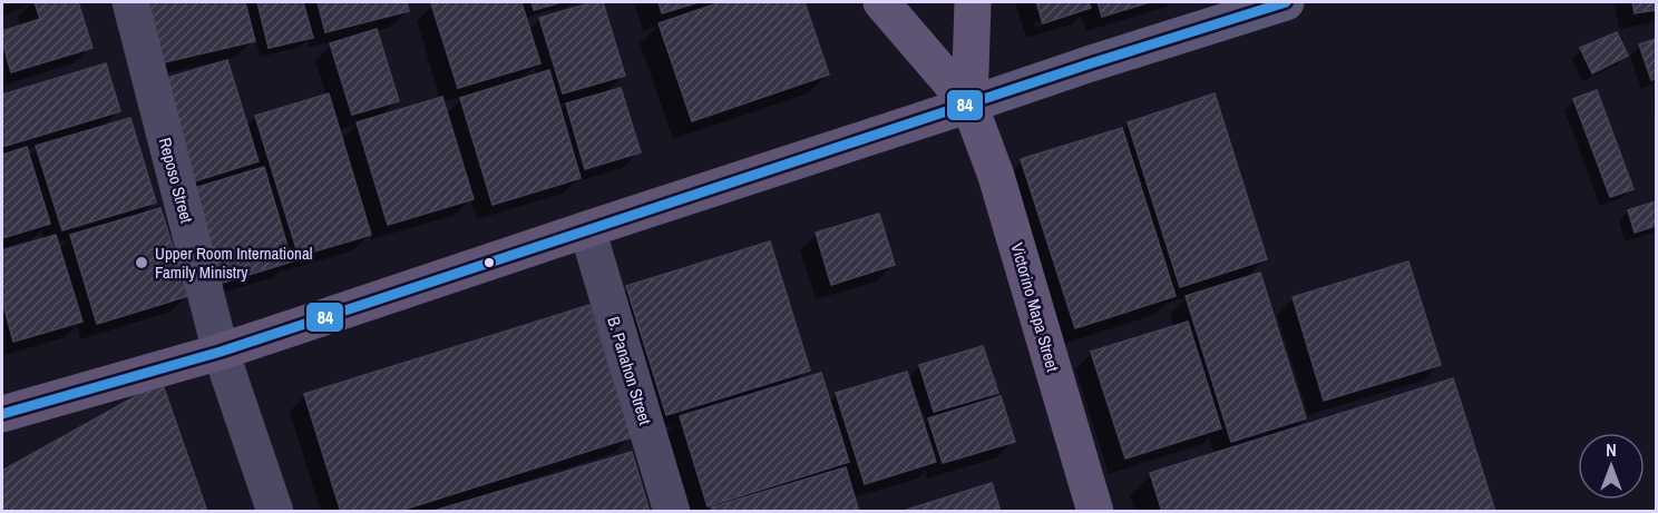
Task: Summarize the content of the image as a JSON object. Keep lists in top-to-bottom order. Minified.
{"streets":{"main road":["Victorino Mapa Street"],"street":["Reposo Street","B. Panahon Street"]},"places":["Upper Room International Family Ministry"],"lines":["transit line 84"],"north":"top"}
